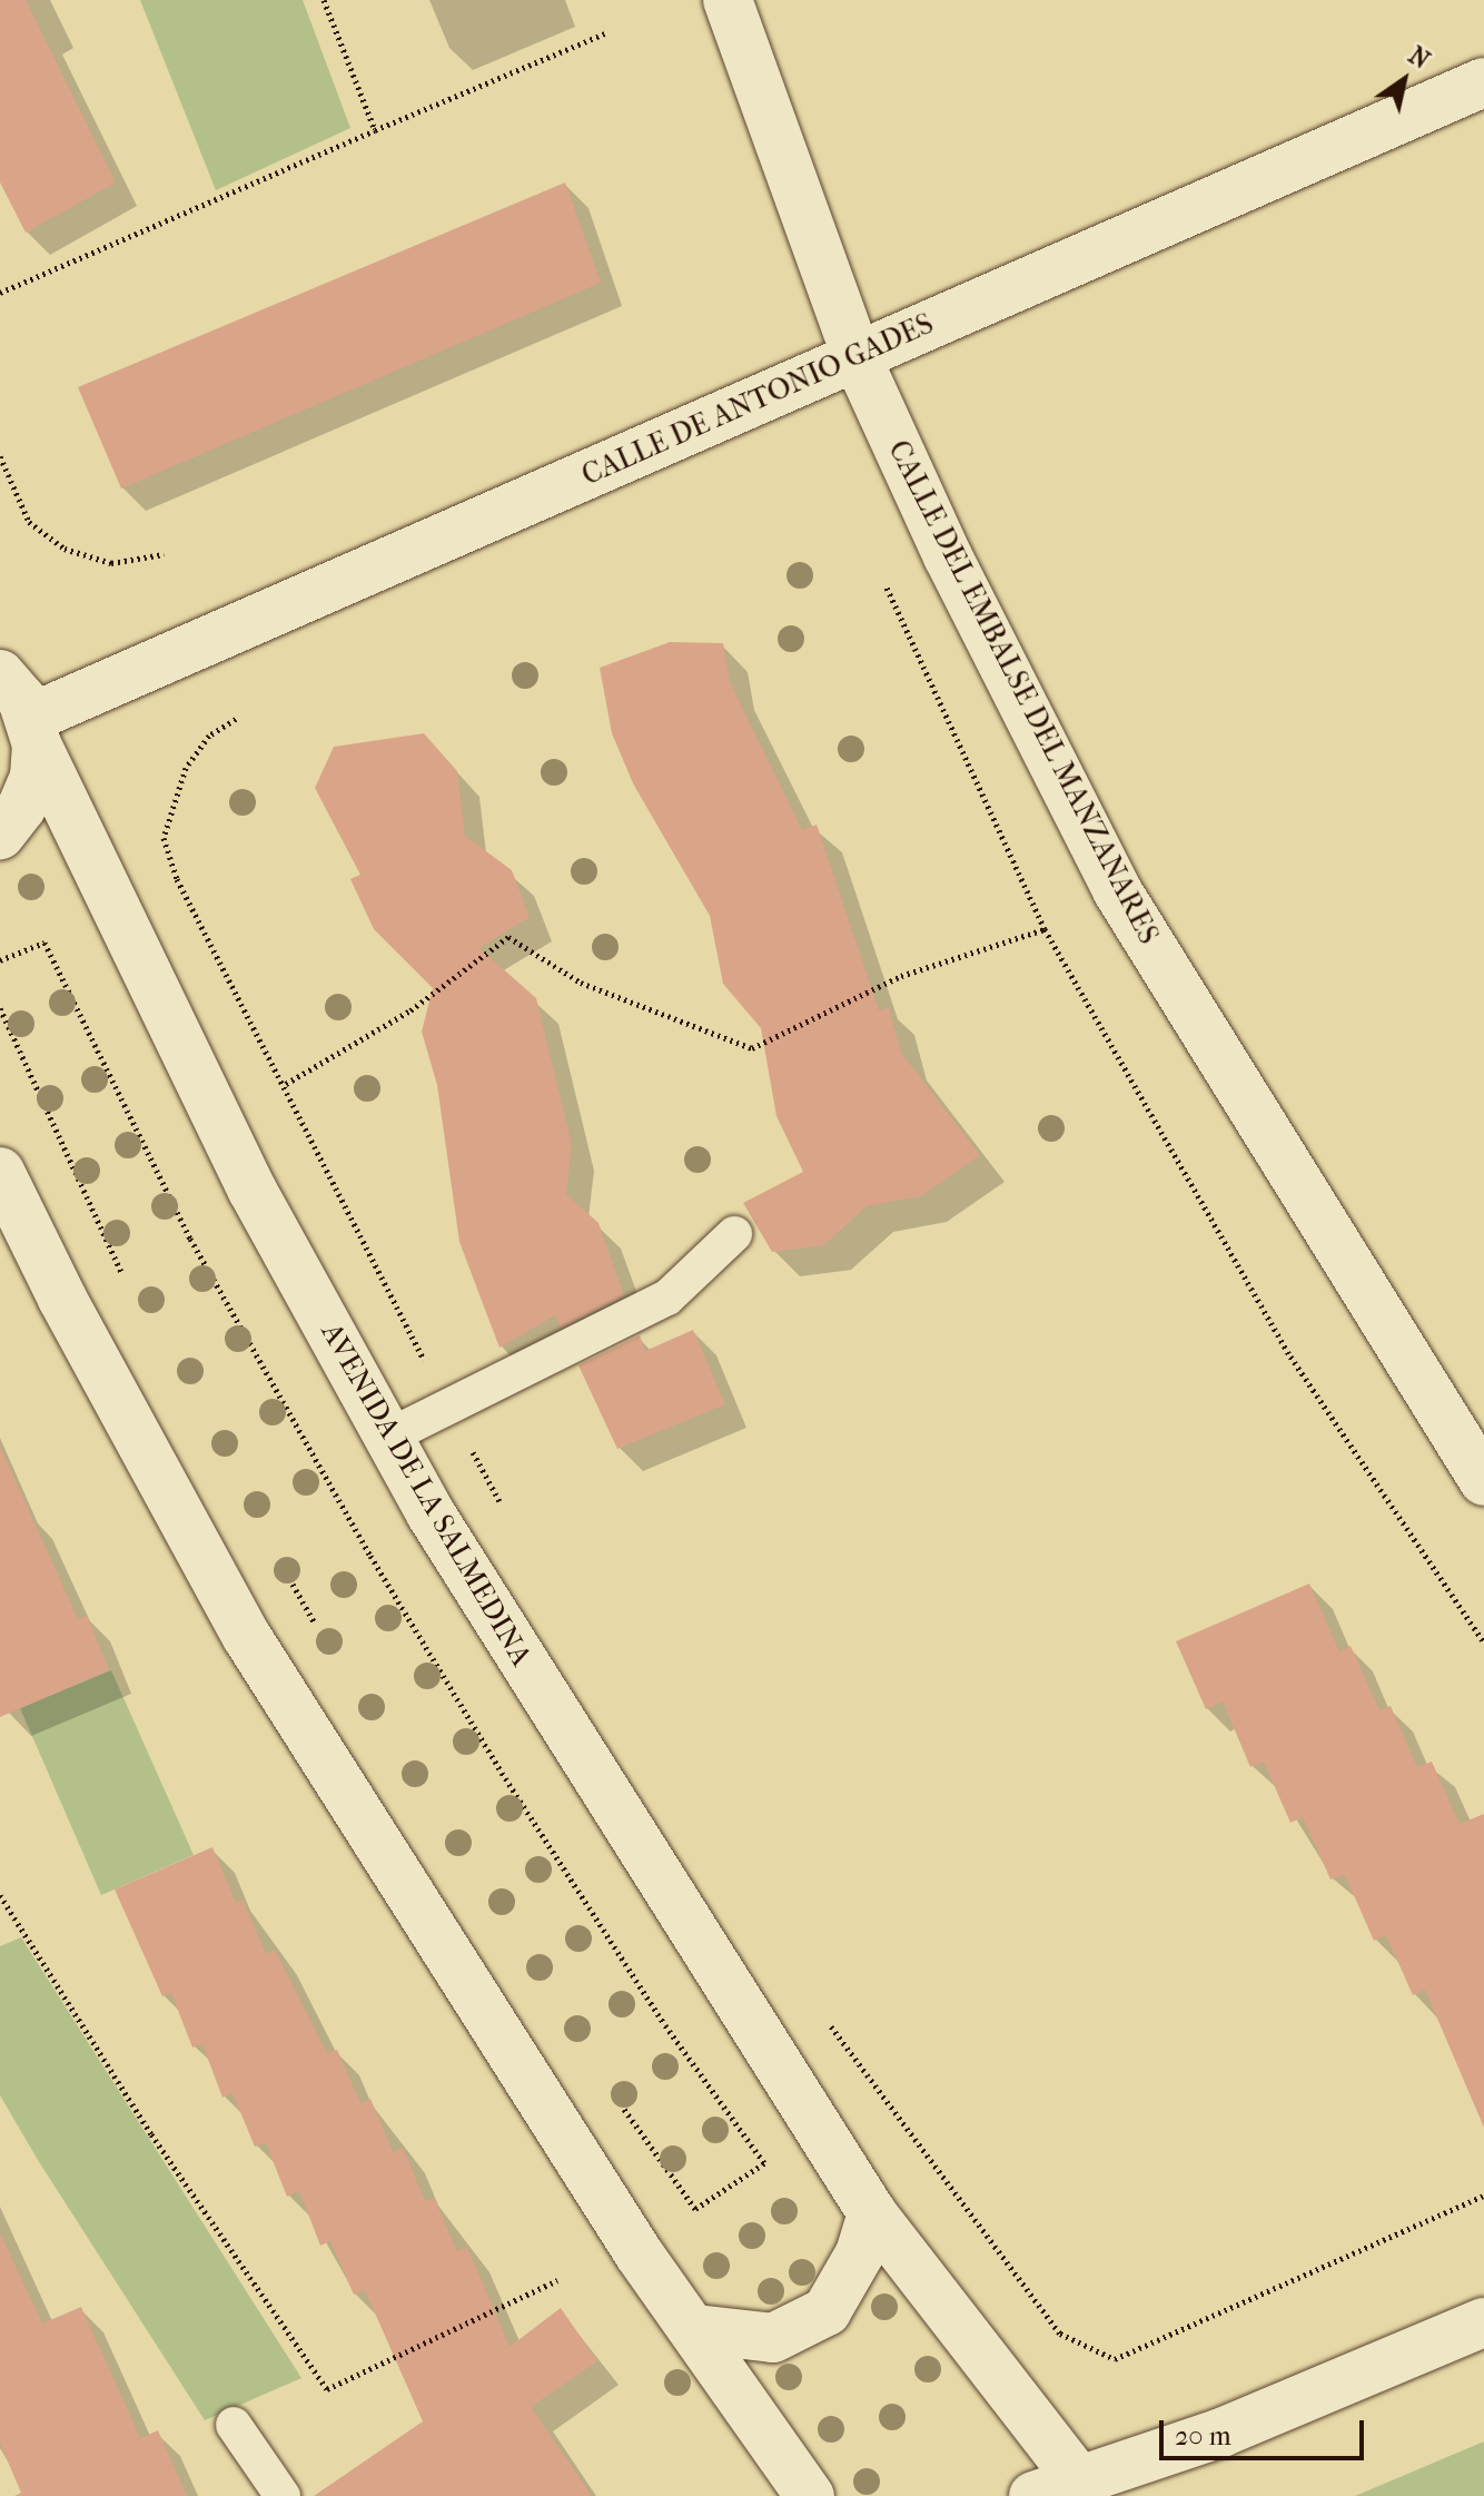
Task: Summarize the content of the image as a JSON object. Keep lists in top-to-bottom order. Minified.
{"streets":{"street":["CALLE DE ANTONIO GADES","CALLE DEL EMBALSE DEL MANZANARES","AVENIDA DE LA SALMEDINA"]},"crossings":[["CALLE DE ANTONIO GADES","CALLE DEL EMBALSE DEL MANZANARES"],["CALLE DE ANTONIO GADES","AVENIDA DE LA SALMEDINA"]],"scale_bar":"20 m","north":"top right"}
